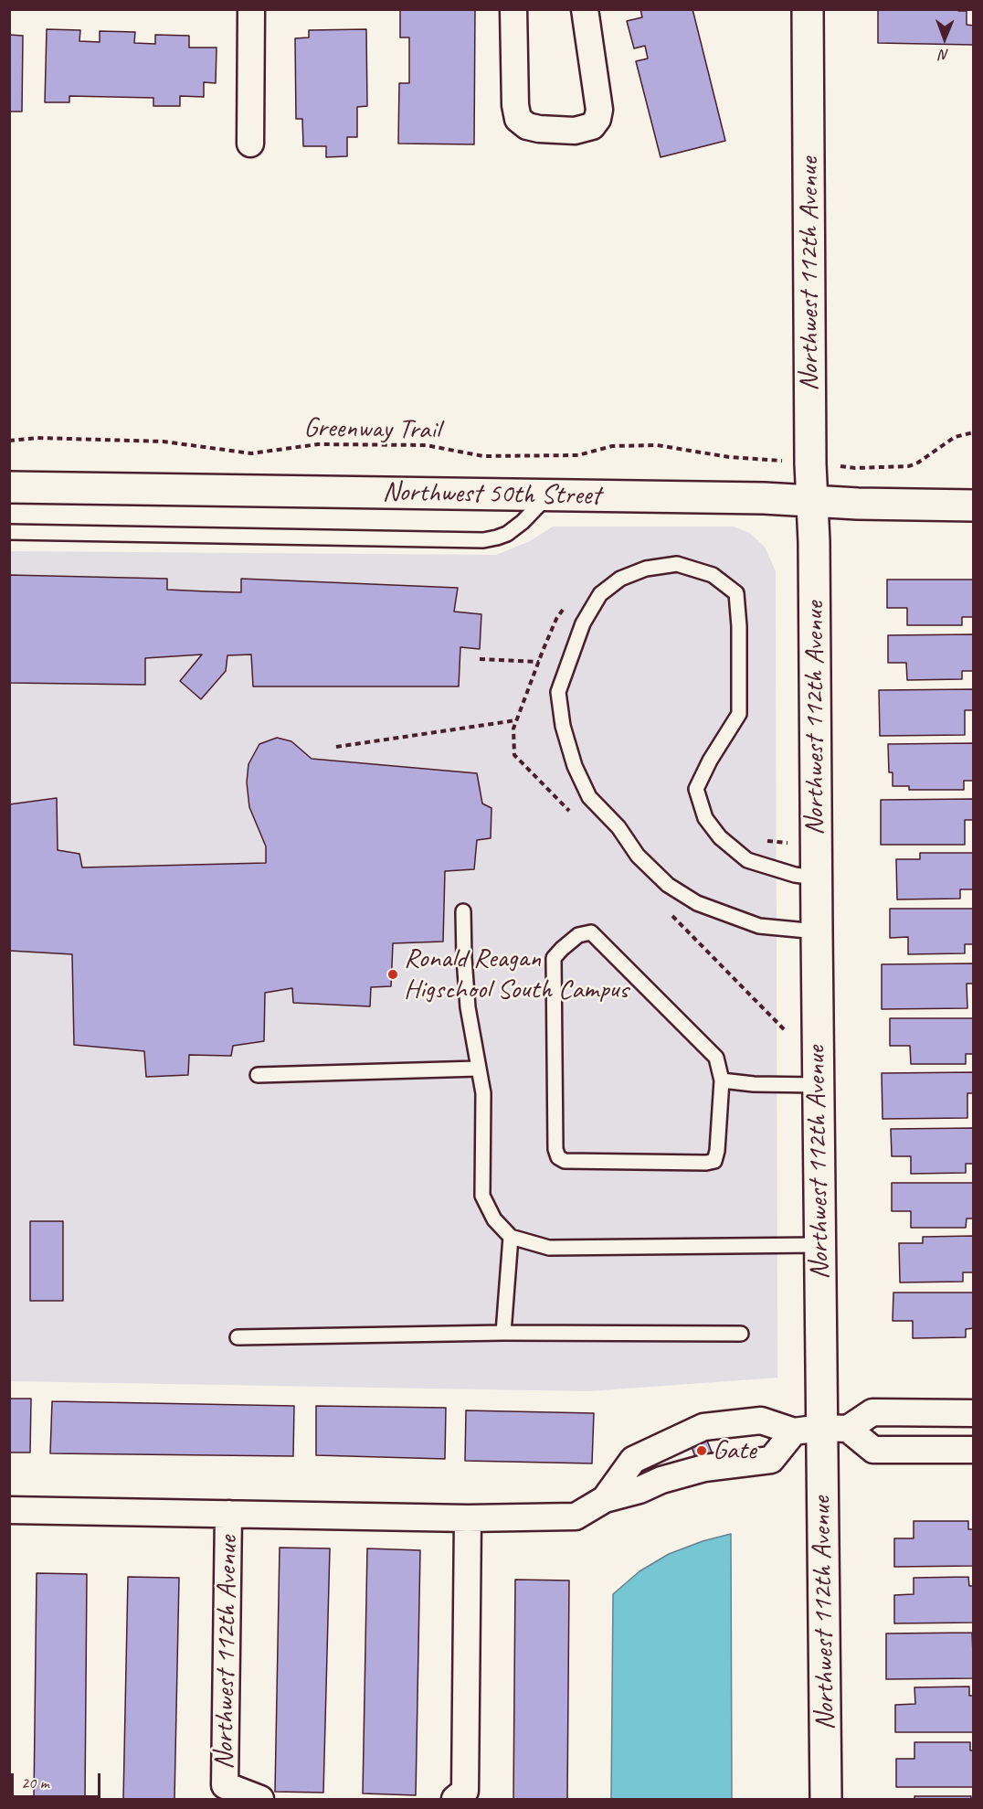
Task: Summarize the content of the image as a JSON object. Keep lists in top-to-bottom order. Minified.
{"streets":{"street":["Northwest 112th Avenue","Northwest 50th Street"],"path":["Greenway Trail"]},"crossings":[["Northwest 112th Avenue","Northwest 50th Street"]],"places":["Ronald Reagan Higschool South Campus","Gate"],"scale_bar":"20 m","north":"bottom"}
